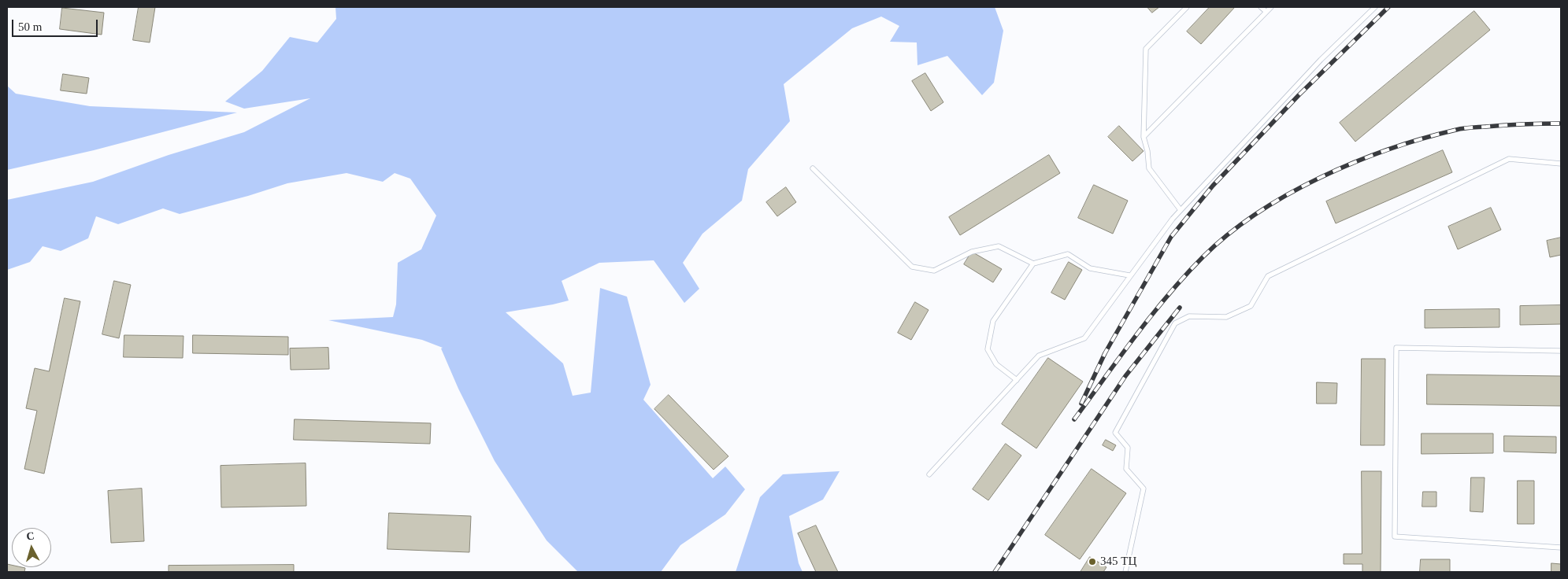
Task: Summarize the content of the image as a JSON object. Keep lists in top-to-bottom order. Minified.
{"places":["345 ТЦ"],"scale_bar":"50 m","north":"top"}
